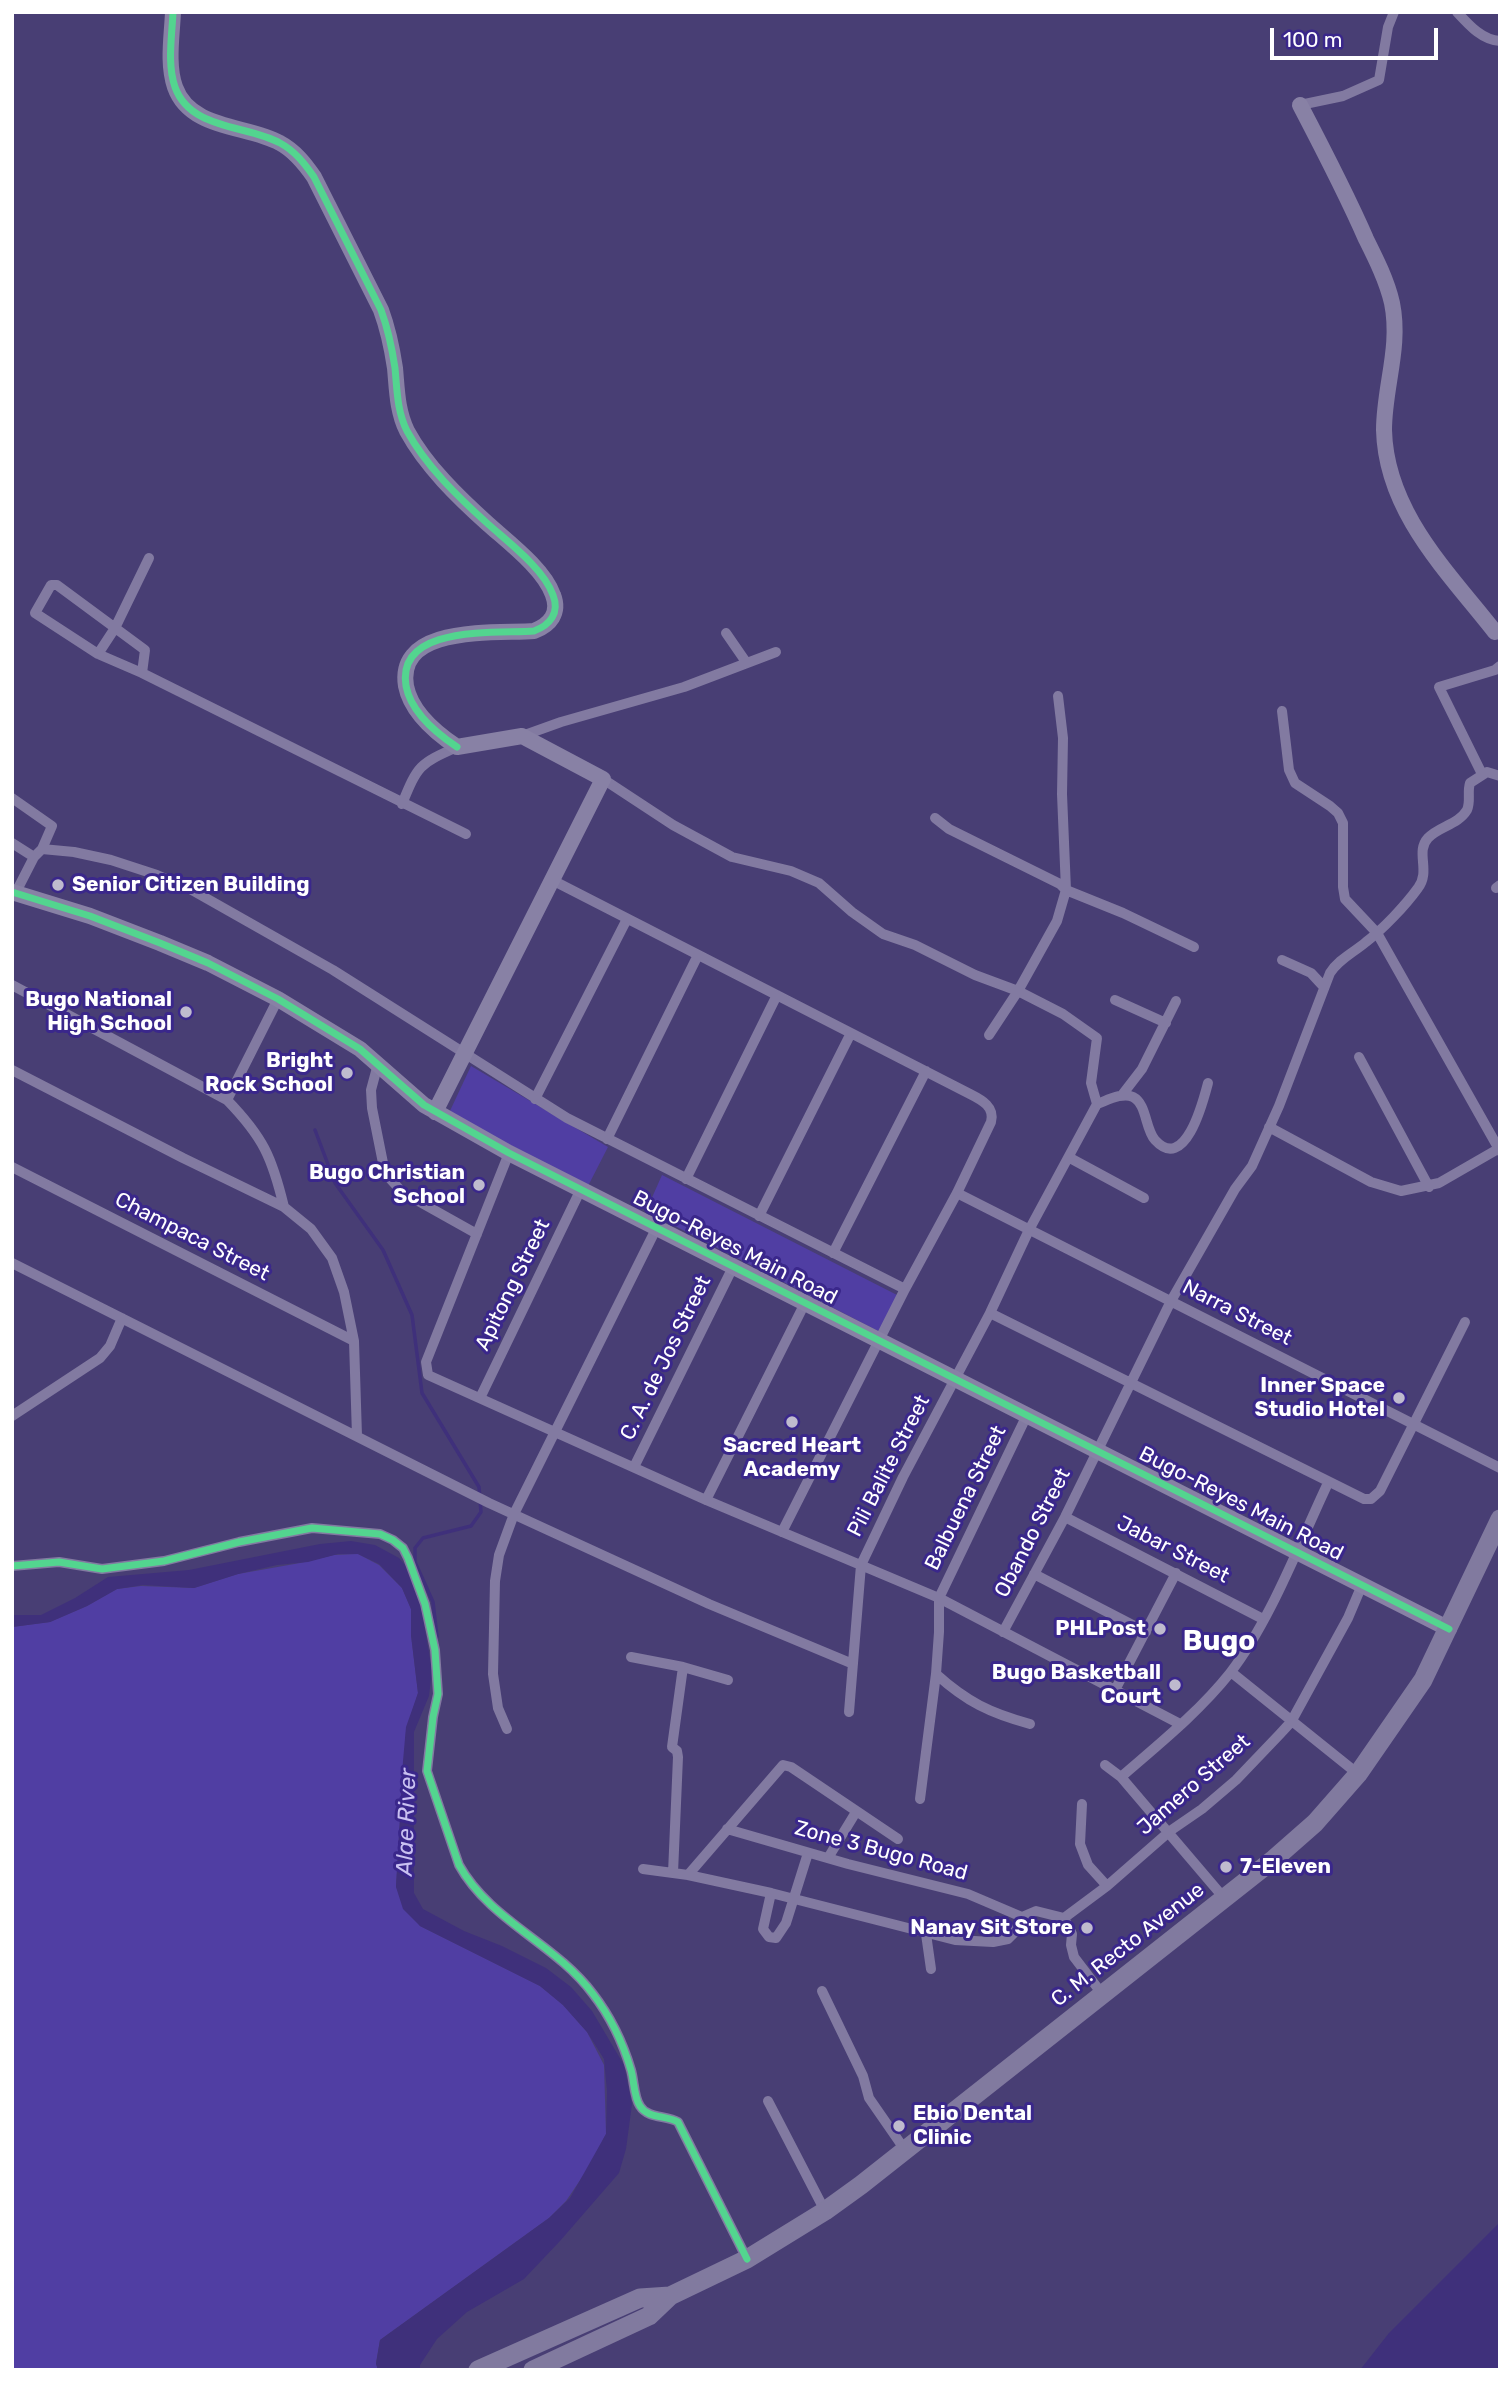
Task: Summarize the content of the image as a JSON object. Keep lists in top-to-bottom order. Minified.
{"streets":{"highway":["C. M. Recto Avenue"],"street":["Champaca Street","Bugo-Reyes Main Road","Apitong Street","Narra Street","C. A. de Jos Street","Pili Balite Street","Balbuena Street","Obando Street","Jabar Street","Jamero Street","Zone 3 Bugo Road"]},"crossings":[["Bugo-Reyes Main Road","Apitong Street"],["Bugo-Reyes Main Road","C. A. de Jos Street"],["Bugo-Reyes Main Road","Pili Balite Street"],["Bugo-Reyes Main Road","Balbuena Street"],["Bugo-Reyes Main Road","Obando Street"],["Bugo-Reyes Main Road","Jamero Street"],["Bugo-Reyes Main Road","C. M. Recto Avenue"],["Narra Street","Pili Balite Street"],["Narra Street","Obando Street"],["Obando Street","Jabar Street"]],"districts":["Bugo"],"water":["Alae River"],"places":["Senior Citizen Building","Bugo National High School","Bright Rock School","Bugo Christian School","Inner Space Studio Hotel","Sacred Heart Academy","PHLPost","Bugo Basketball Court","7-Eleven","Nanay Sit Store","Ebio Dental Clinic"],"scale_bar":"100 m"}
